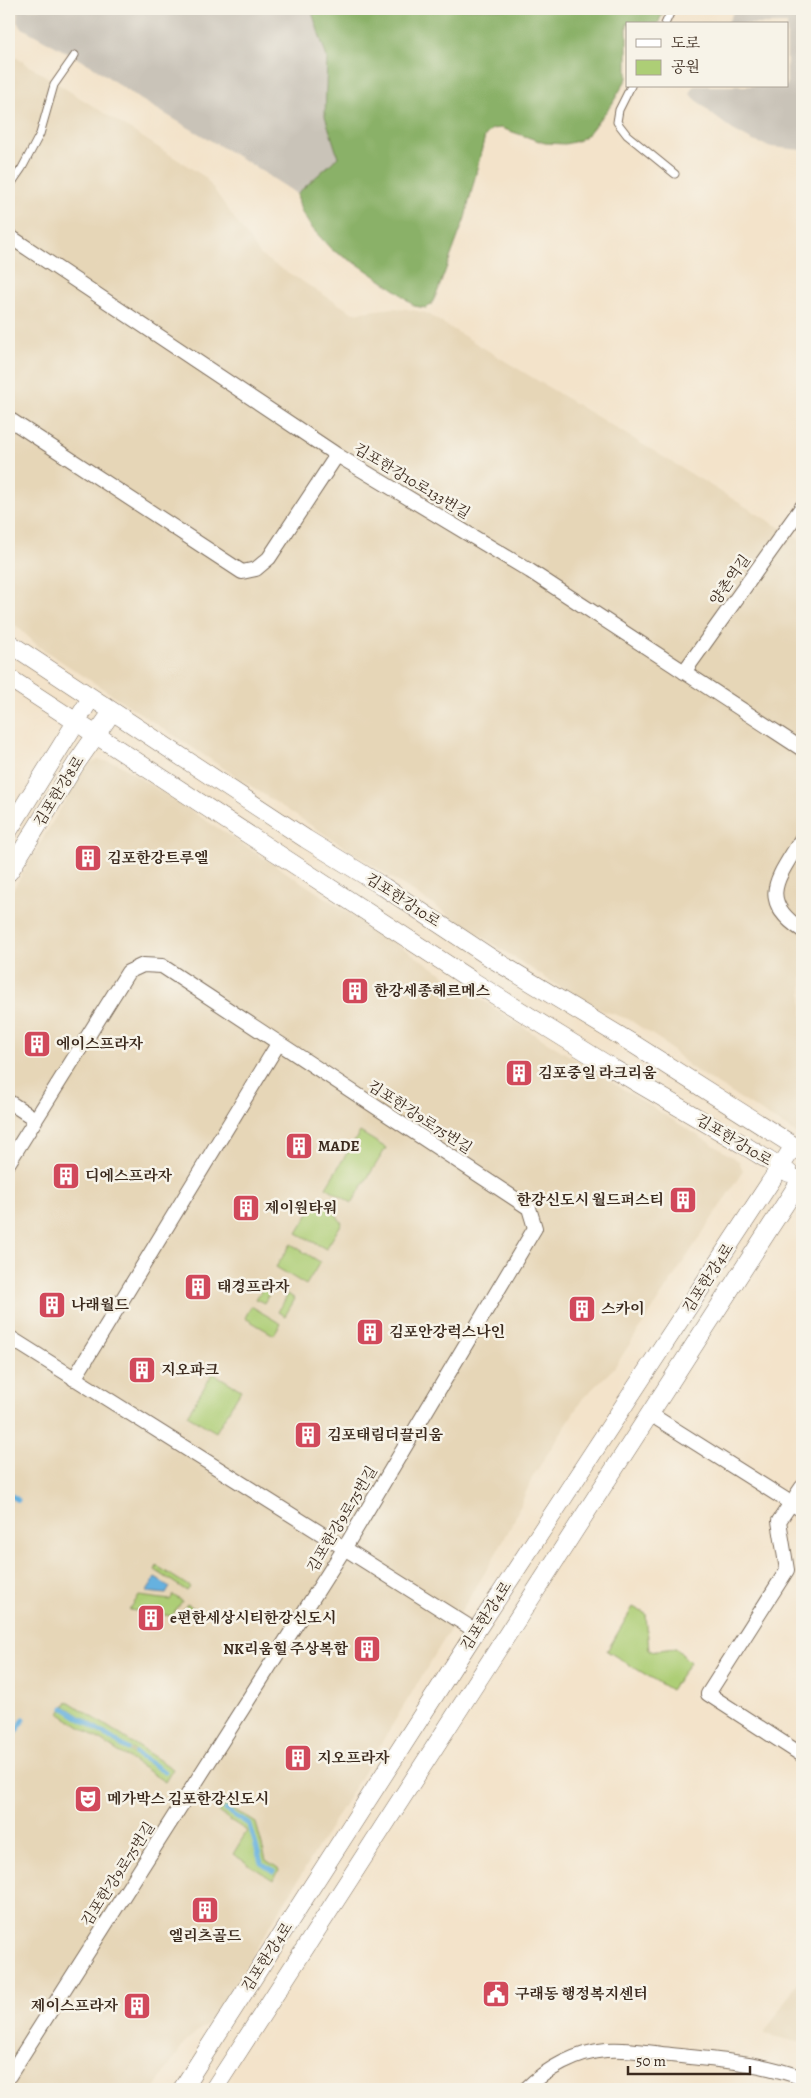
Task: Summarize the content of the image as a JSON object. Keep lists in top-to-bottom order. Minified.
{"streets":{"street":["김포한강10로133번길","양촌역길","김포한강8로","김포한강10로","김포한강9로75번길","김포한강4로"]},"crossings":[["김포한강10로133번길","양촌역길"],["김포한강8로","김포한강10로"],["김포한강10로","김포한강4로"]],"places":{"building":["김포한강트루엘","한강세종헤르메스","에이스프라자","김포중일 라크리움","MADE","디에스프라자","한강신도시 월드퍼스티","제이원타워","태경프라자","나래월드","스카이","김포안강럭스나인","지오파크","김포태림더끌리움","e편한세상시티한강신도시","NK리움힐 주상복합","지오프라자","엘리츠골드","제이스프라자"],"theatre":["메가박스 김포한강신도시"],"public building":["구래동 행정복지센터"]},"legend":["도로","공원"],"scale_bar":"50 m"}
